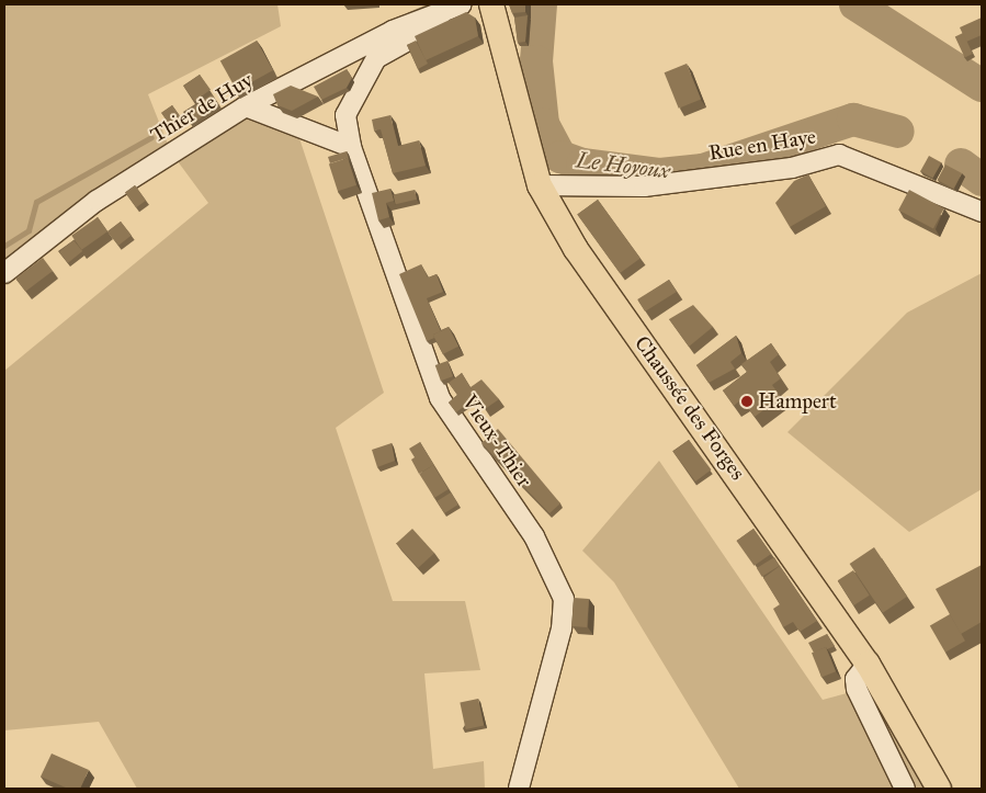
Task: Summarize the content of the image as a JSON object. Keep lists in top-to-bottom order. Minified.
{"streets":{"main road":["Chaussée des Forges"],"street":["Thier de Huy","Rue en Haye","Vieux-Thier"]},"crossings":[["Thier de Huy","Vieux-Thier"],["Rue en Haye","Chaussée des Forges"]],"water":["Le Hoyoux"],"places":["Hampert"]}
